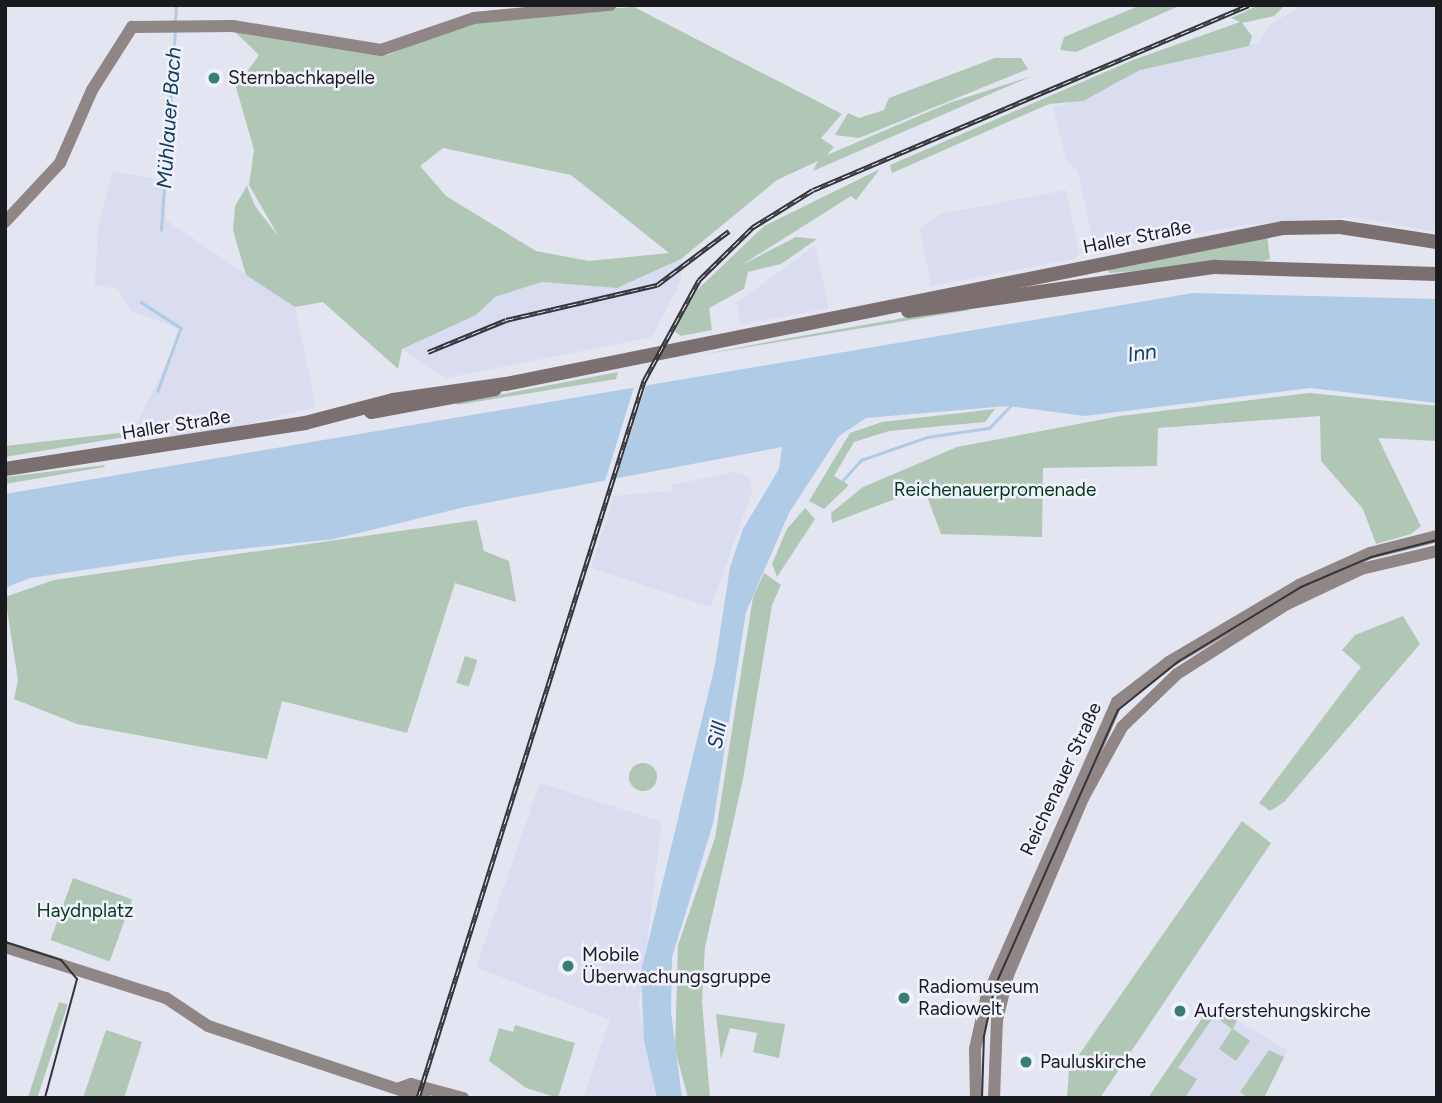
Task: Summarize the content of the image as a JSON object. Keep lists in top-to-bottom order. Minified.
{"streets":{"main road":["Haller Straße"],"street":["Reichenauer Straße"]},"water":["Mühlauer Bach","Inn","Sill"],"parks":["Reichenauerpromenade","Haydnplatz"],"places":["Sternbachkapelle","Mobile Überwachungsgruppe","Radiomuseum Radiowelt","Auferstehungskirche","Pauluskirche"]}
